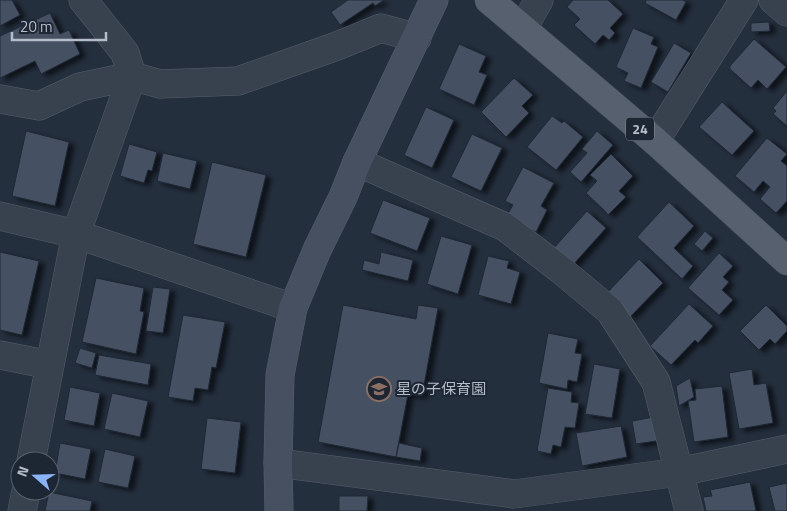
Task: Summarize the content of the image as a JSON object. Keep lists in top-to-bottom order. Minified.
{"streets":{"main road":["24"]},"places":{"school or university":["星の子保育園"]},"scale_bar":"20 m","north":"left"}
